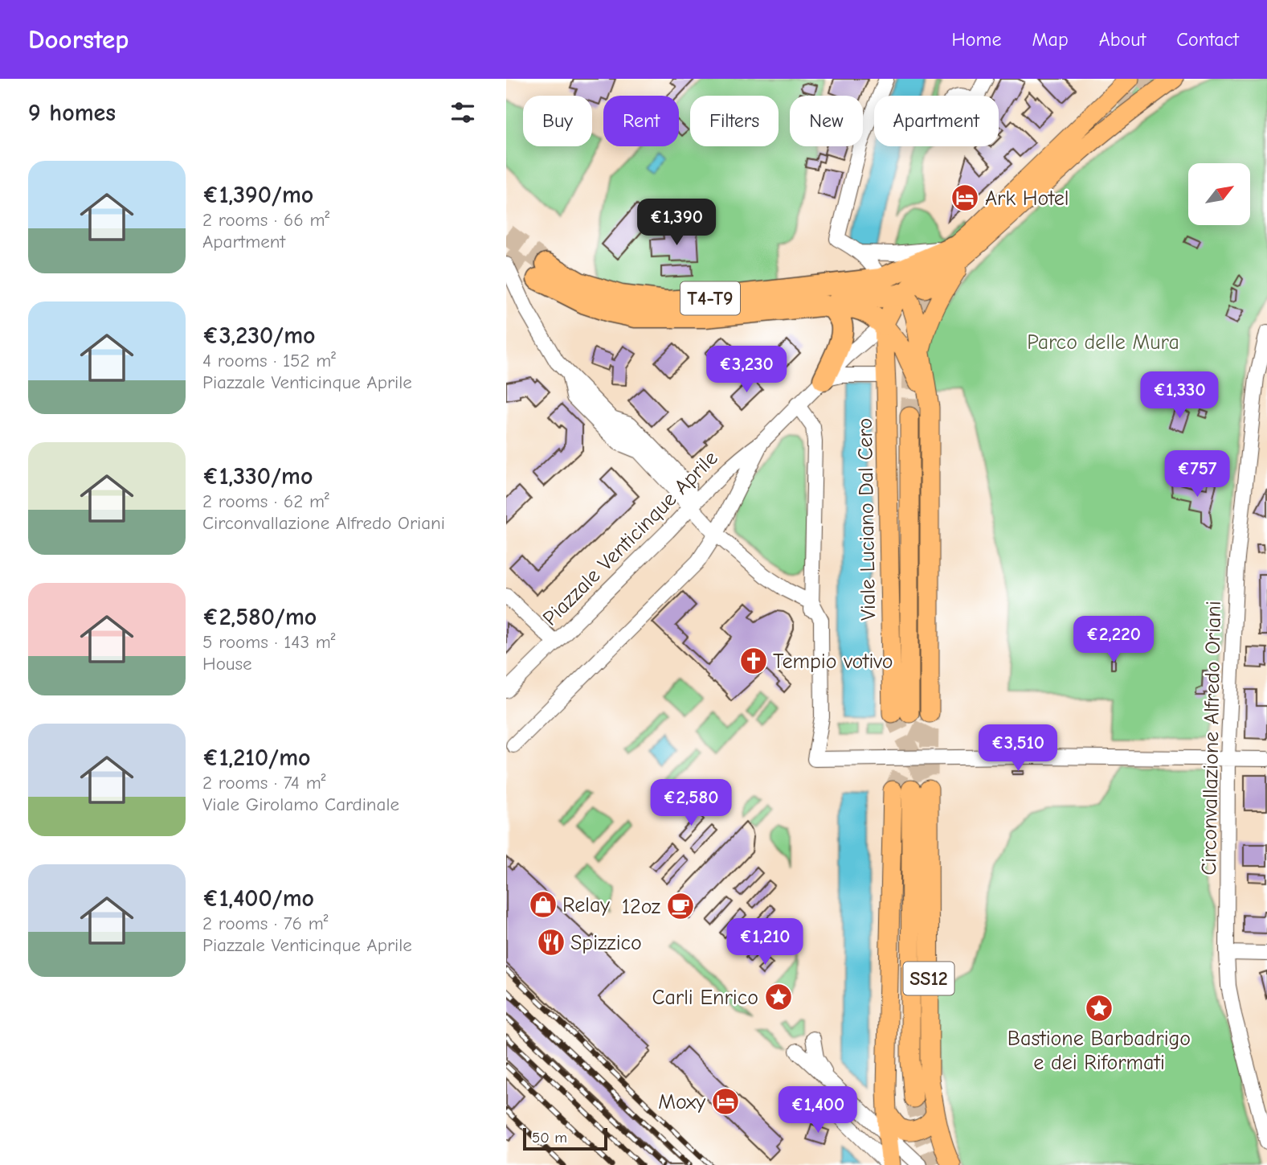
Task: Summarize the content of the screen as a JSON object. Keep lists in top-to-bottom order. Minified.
{"streets":{"highway":["T4-T9"],"main road":["Viale Luciano Dal Cero","SS12"],"street":["Piazzale Venticinque Aprile","Circonvallazione Alfredo Oriani"]},"crossings":[["T4-T9","Viale Luciano Dal Cero"],["T4-T9","Piazzale Venticinque Aprile"],["Viale Luciano Dal Cero","Piazzale Venticinque Aprile"]],"parks":["Parco delle Mura"],"places":{"hotel":["Ark Hotel","Moxy"],"church":["Tempio votivo"],"shop":["Relay"],"cafe":["12oz"],"restaurant":["Spizzico"],"place":["Carli Enrico","Bastione Barbadrigo e dei Riformati"]},"scale_bar":"50 m","north":"top right","page":{"header":"Doorstep","nav":["Home","Map","About","Contact"],"heading":"9 homes","chip":["Buy","Rent","Filters","New","Apartment"],"list":[{"name":"€1,390/mo","note":"2 rooms · 66 m² · Apartment"},{"name":"€3,230/mo","note":"4 rooms · 152 m² · Piazzale Venticinque Aprile"},{"name":"€1,330/mo","note":"2 rooms · 62 m² · Circonvallazione Alfredo Oriani"},{"name":"€2,580/mo","note":"5 rooms · 143 m² · House"},{"name":"€1,210/mo","note":"2 rooms · 74 m² · Viale Girolamo Cardinale"},{"name":"€1,400/mo","note":"2 rooms · 76 m² · Piazzale Venticinque Aprile"}],"price":["€1,390","€3,230","€1,330","€757","€2,220","€3,510","€2,580","€1,210","€1,400"],"scale":"50 m"}}
